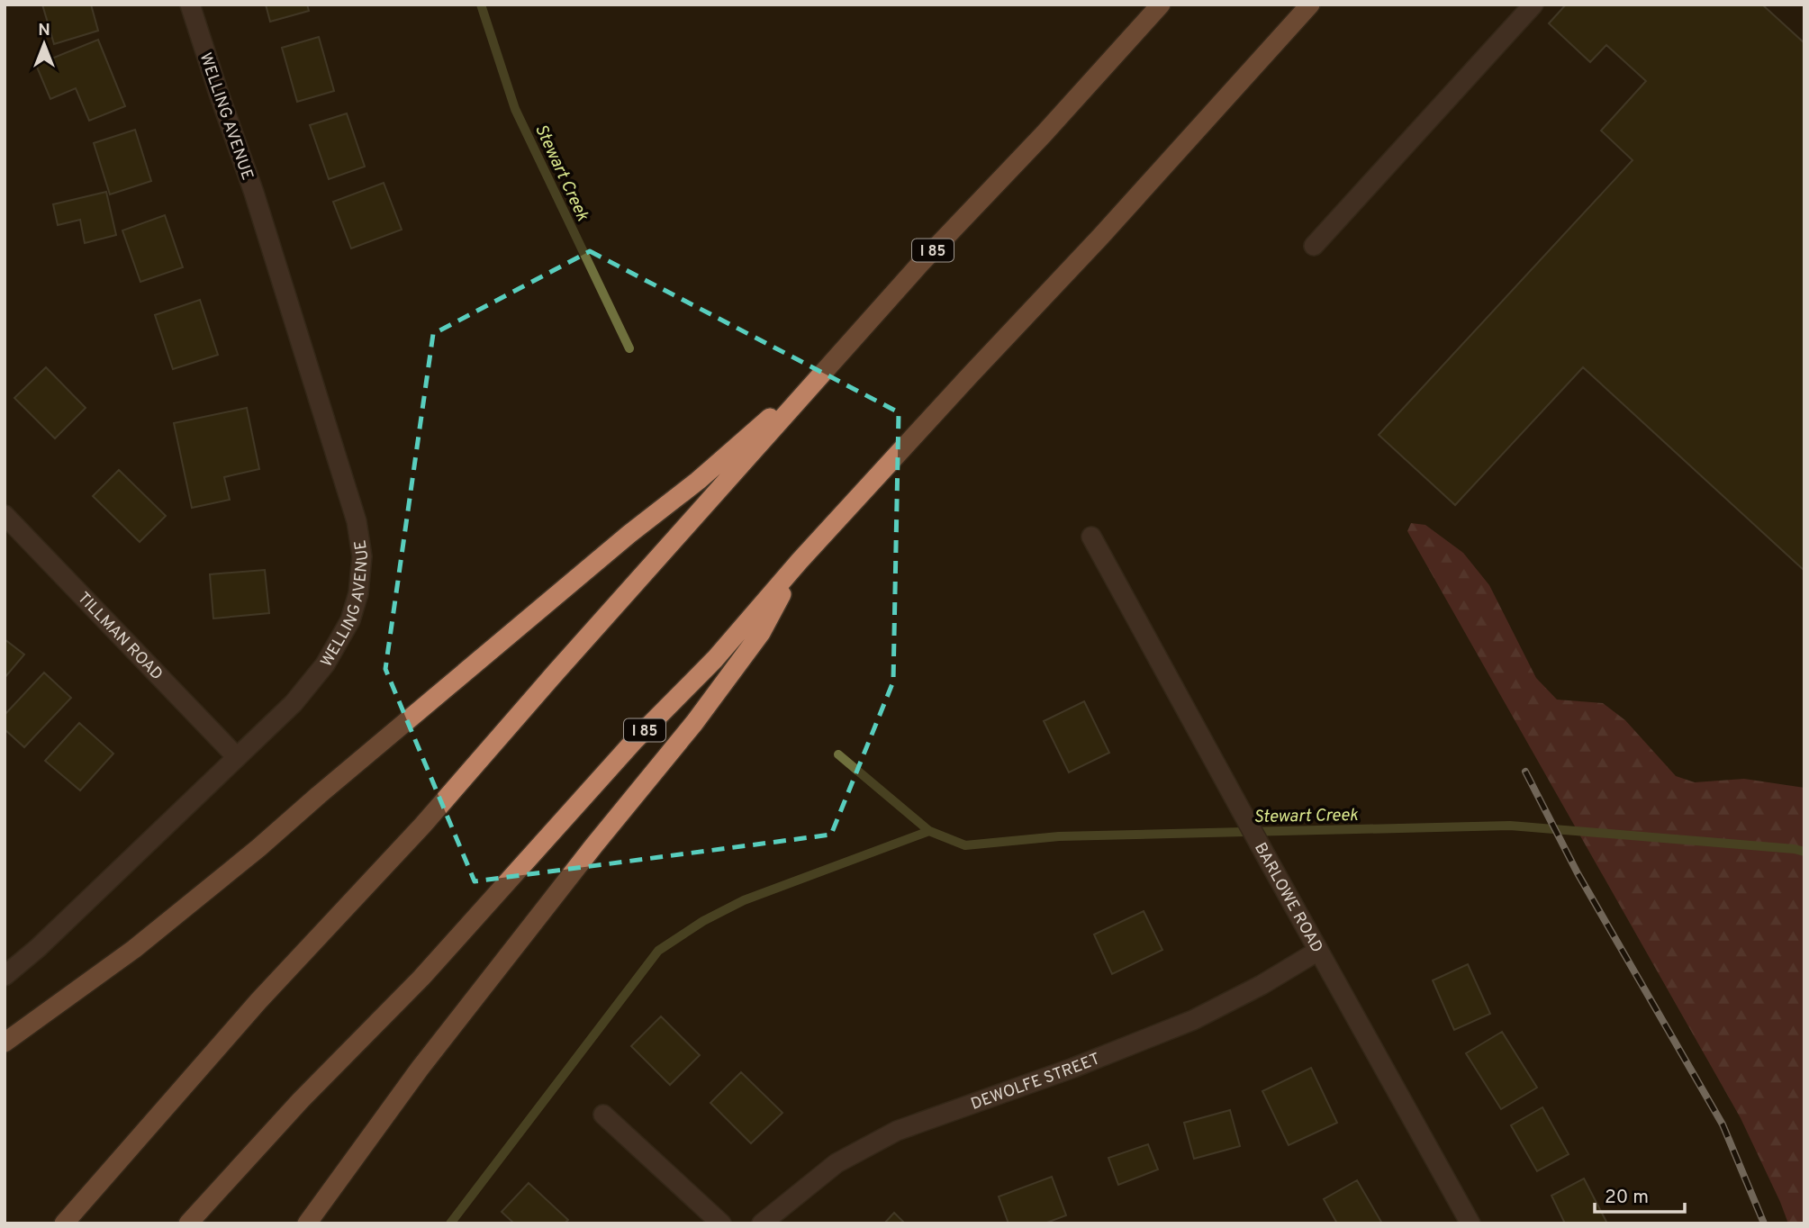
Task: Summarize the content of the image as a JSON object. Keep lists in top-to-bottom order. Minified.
{"streets":{"highway":["I 85"],"street":["WELLING AVENUE","TILLMAN ROAD","BARLOWE ROAD","DEWOLFE STREET"]},"crossings":[["WELLING AVENUE","TILLMAN ROAD"],["BARLOWE ROAD","DEWOLFE STREET"]],"water":["Stewart Creek"],"scale_bar":"20 m","north":"top"}
